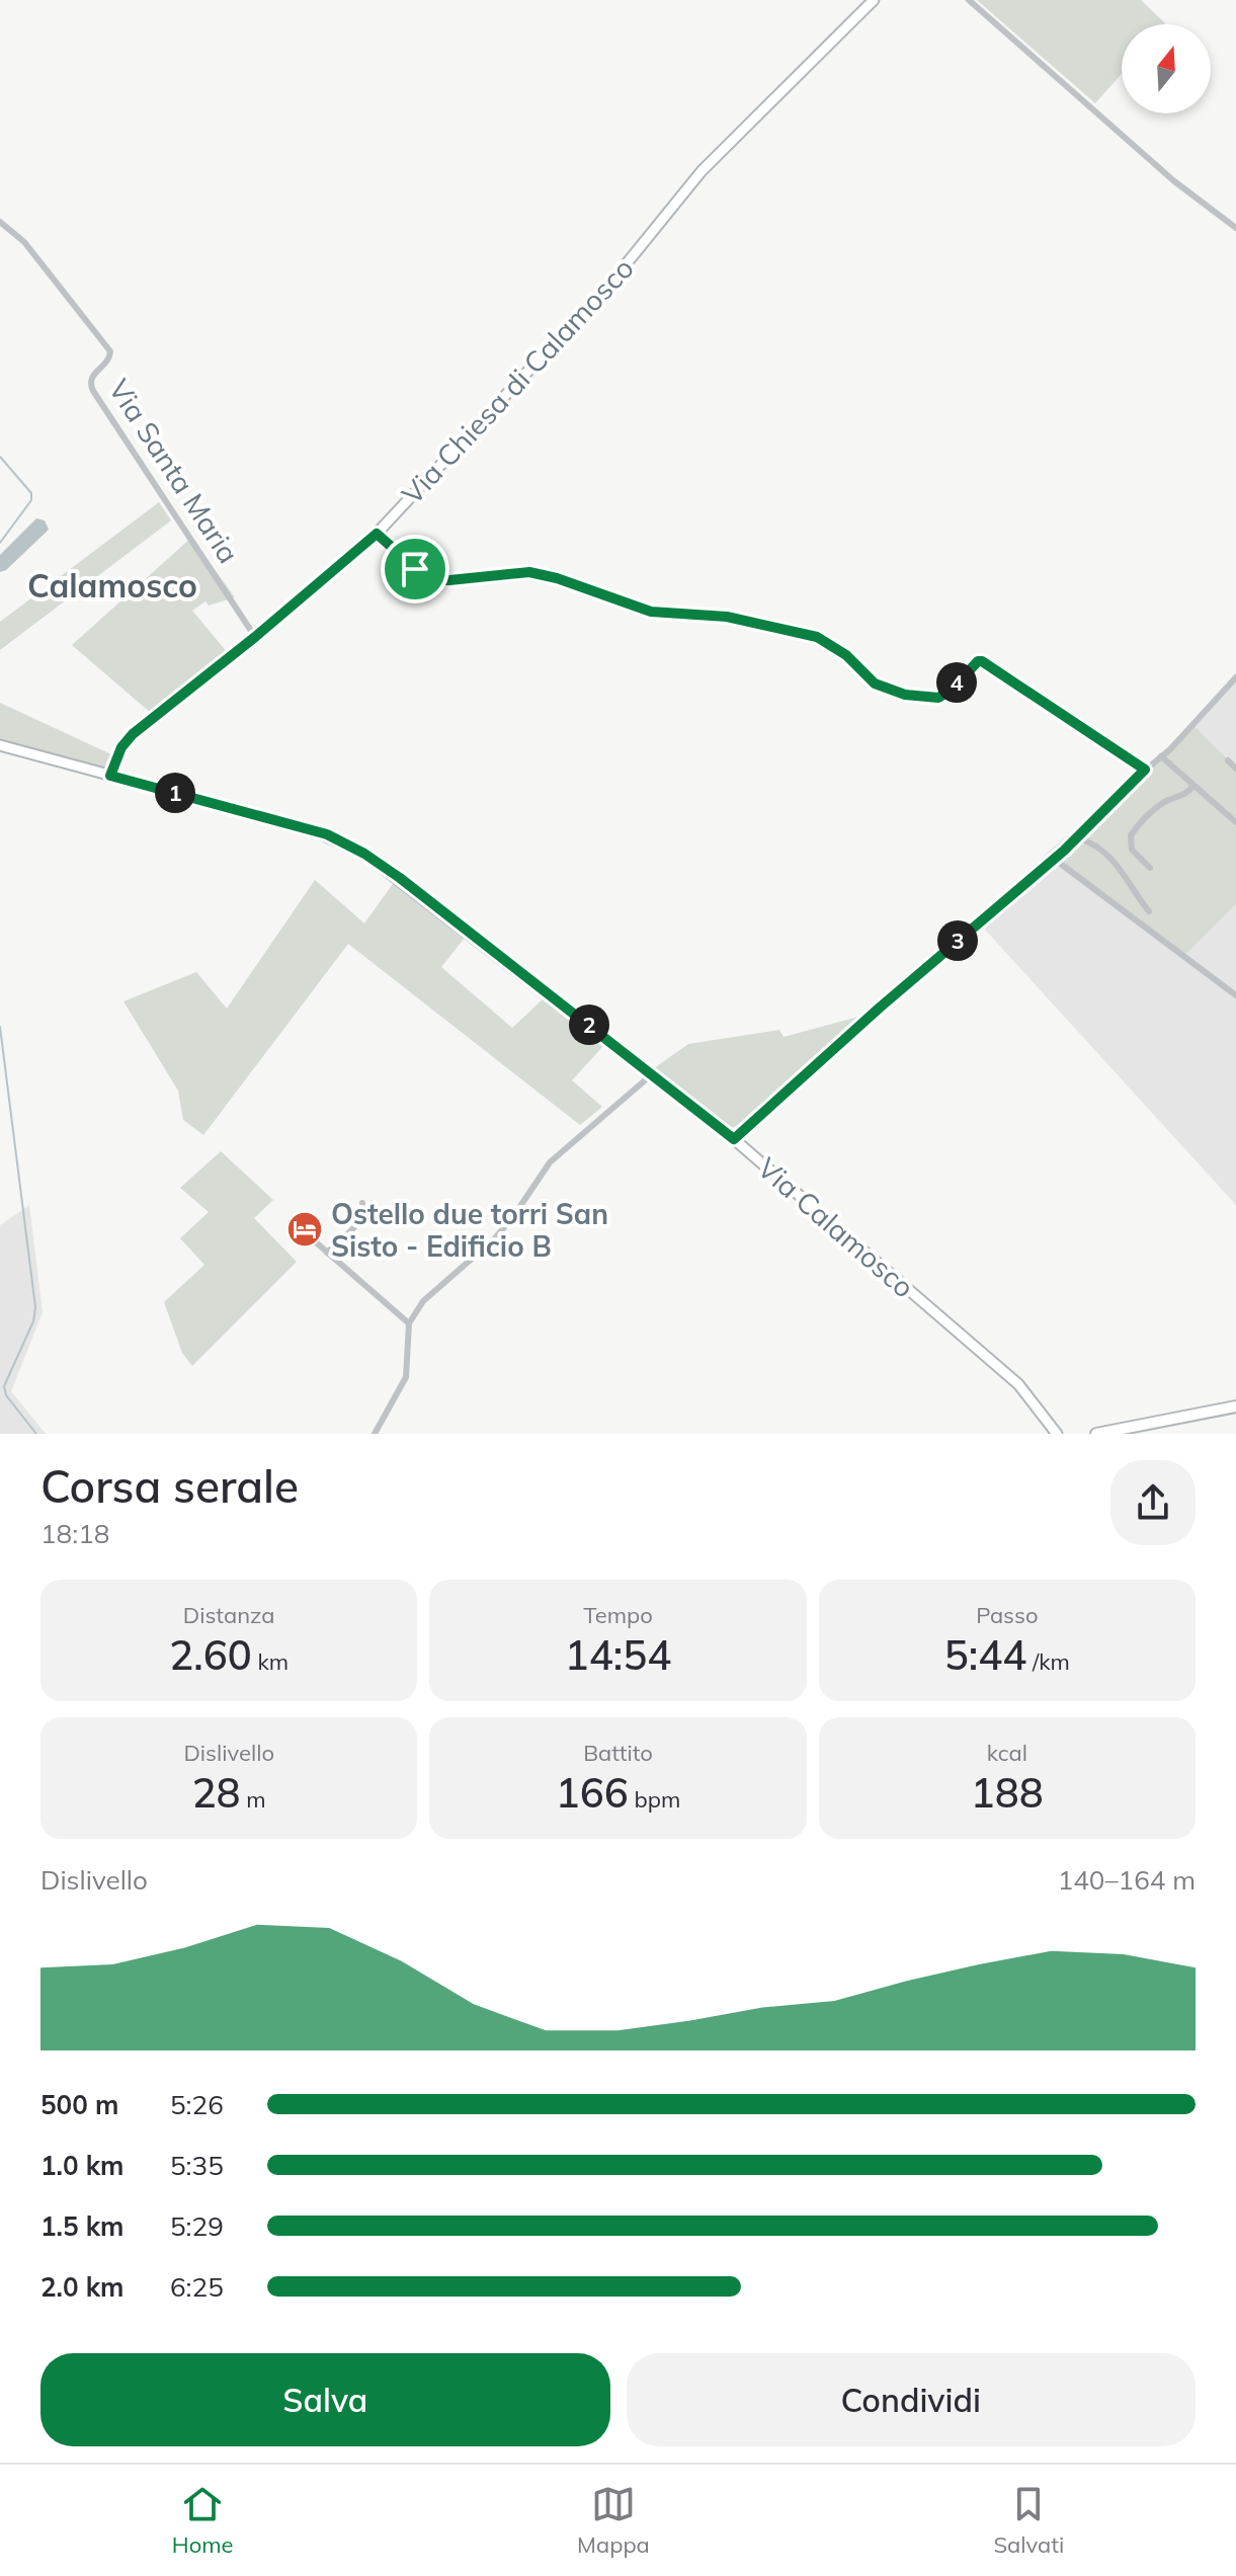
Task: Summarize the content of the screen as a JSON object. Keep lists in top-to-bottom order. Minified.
{"streets":{"street":["Via Chiesa di Calamosco","Via Santa Maria","Via Calamosco"]},"crossings":[["Via Chiesa di Calamosco","Via Santa Maria"],["Via Chiesa di Calamosco","Via Calamosco"]],"districts":["Calamosco"],"places":{"hotel":["Ostello due torri San Sisto - Edificio B"]},"north":"top","page":{"pins":["4","1","3","2"],"heading":["Corsa serale","18:18"],"stats":[["Distanza","2.60 km"],["Tempo","14:54"],["Passo","5:44 /km"],["Dislivello","28 m"],["Battito","166 bpm"],["kcal","188"]],"chart":["Dislivello","140–164 m"],"list":[{"name":"500 m","note":"5:26"},{"name":"1.0 km","note":"5:35"},{"name":"1.5 km","note":"5:29"},{"name":"2.0 km","note":"6:25"}],"buttons":["Salva","Condividi"],"tabs":["Home","Mappa","Salvati"]}}
